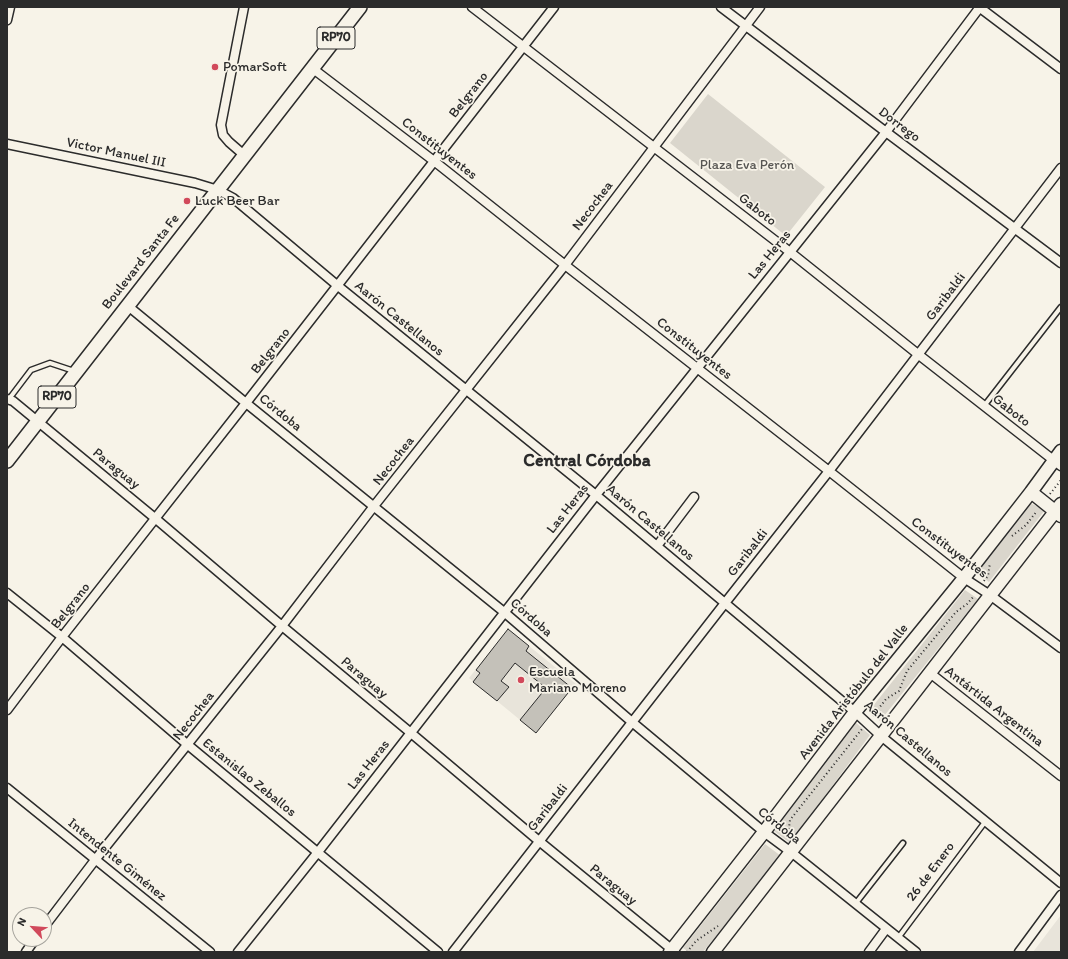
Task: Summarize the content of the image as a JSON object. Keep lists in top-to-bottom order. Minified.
{"streets":{"main road":["RP70","Boulevard Santa Fe"],"street":["Belgrano","Dorrego","Constituyentes","Victor Manuel III","Necochea","Gaboto","Las Heras","Garibaldi","Aarón Castellanos","Córdoba","Paraguay","Avenida Aristóbulo del Valle","Antártida Argentina","Estanislao Zeballos","Intendente Giménez"],"lane":["26 de Enero"]},"crossings":[["Belgrano","Constituyentes"],["Belgrano","Gaboto"],["Belgrano","Aarón Castellanos"],["Belgrano","Córdoba"],["Belgrano","Paraguay"],["Belgrano","Estanislao Zeballos"],["Dorrego","Necochea"],["Dorrego","Las Heras"],["Dorrego","Garibaldi"],["Constituyentes","Necochea"],["Constituyentes","Las Heras"],["Constituyentes","Boulevard Santa Fe"],["Constituyentes","Garibaldi"],["Constituyentes","Avenida Aristóbulo del Valle"],["Victor Manuel III","Boulevard Santa Fe"],["Victor Manuel III","Aarón Castellanos"],["Necochea","Gaboto"],["Necochea","Aarón Castellanos"],["Necochea","Córdoba"],["Necochea","Paraguay"],["Necochea","Estanislao Zeballos"],["Necochea","Intendente Giménez"],["Gaboto","Las Heras"],["Gaboto","Garibaldi"],["Gaboto","Avenida Aristóbulo del Valle"],["Las Heras","Aarón Castellanos"],["Las Heras","Córdoba"],["Las Heras","Paraguay"],["Las Heras","Estanislao Zeballos"],["Boulevard Santa Fe","Aarón Castellanos"],["Boulevard Santa Fe","Córdoba"],["Boulevard Santa Fe","Paraguay"],["Garibaldi","Aarón Castellanos"],["Garibaldi","Córdoba"],["Garibaldi","Paraguay"],["Aarón Castellanos","Avenida Aristóbulo del Valle"],["Aarón Castellanos","26 de Enero"],["Córdoba","Avenida Aristóbulo del Valle"],["Córdoba","26 de Enero"],["Paraguay","Avenida Aristóbulo del Valle"]],"districts":["Central Córdoba"],"parks":["Plaza Eva Perón"],"places":["PomarSoft","Luck Beer Bar","Escuela Mariano Moreno"],"north":"top left"}
